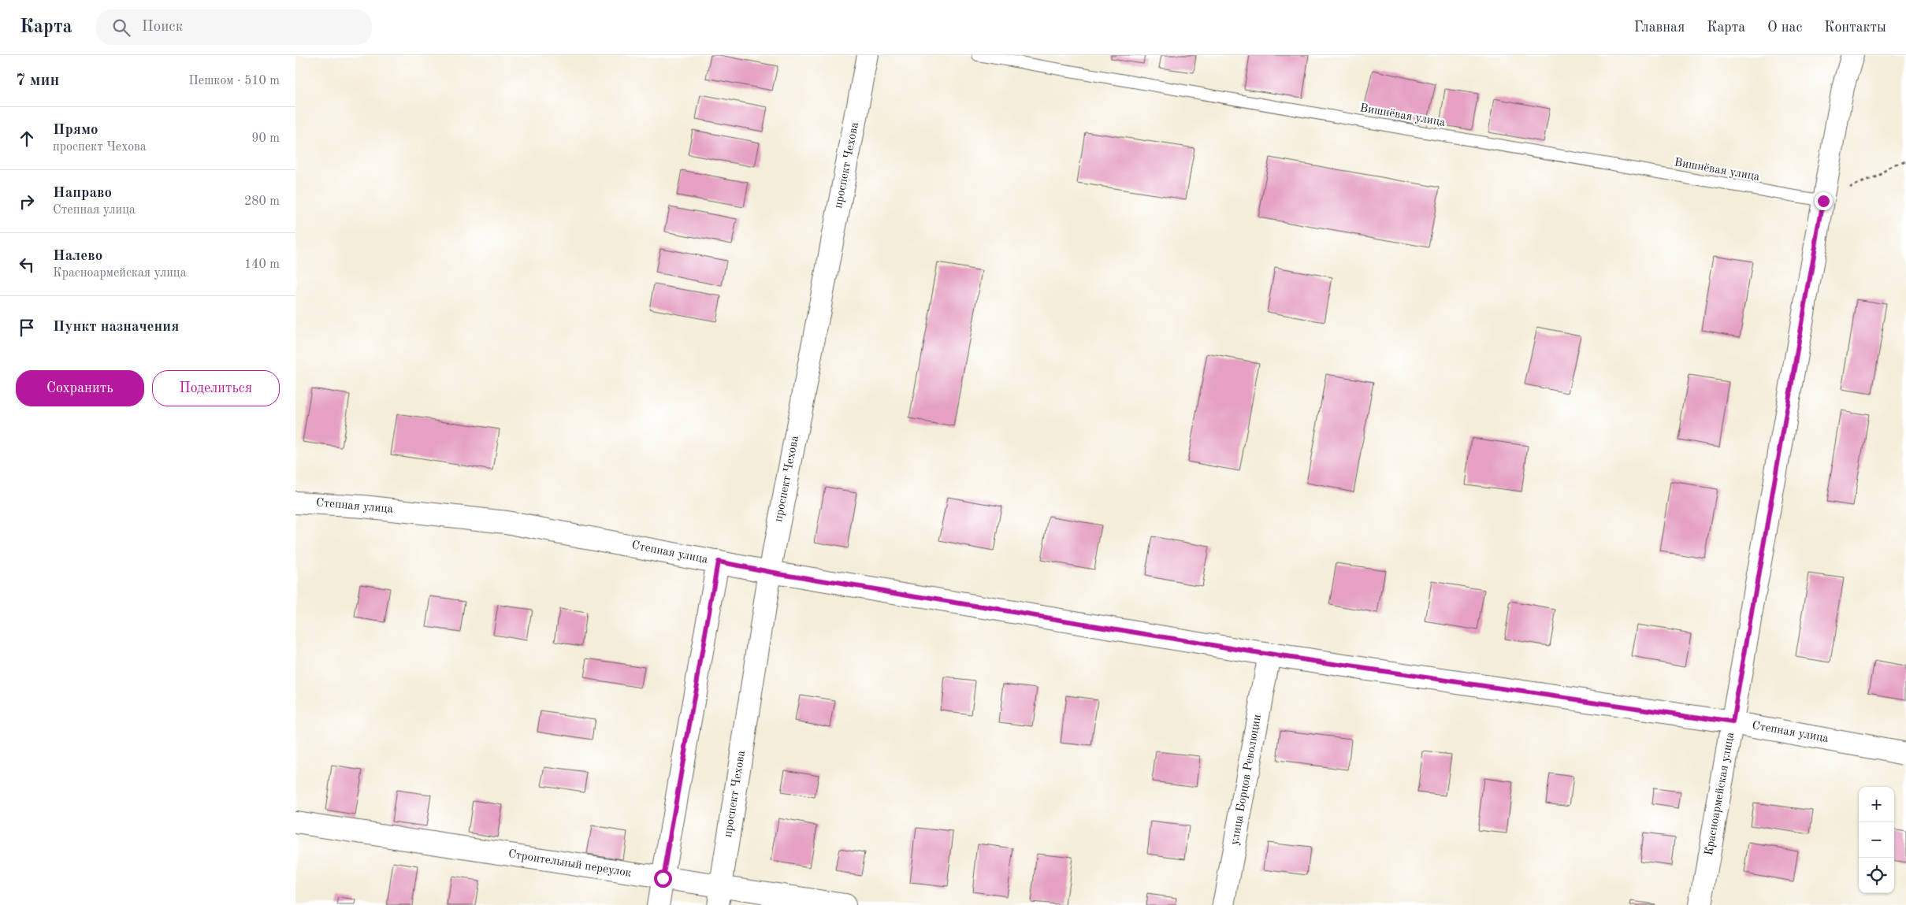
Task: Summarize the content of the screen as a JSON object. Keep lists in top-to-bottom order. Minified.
{"streets":{"street":["проспект Чехова","Степная улица","улица Борцов Революции","Красноармейская улица","Строительный переулок"],"lane":["Вишнёвая улица"]},"crossings":[["Вишнёвая улица","Красноармейская улица"],["проспект Чехова","Степная улица"],["проспект Чехова","Строительный переулок"],["Степная улица","улица Борцов Революции"],["Степная улица","Красноармейская улица"]],"page":{"header":"Карта","search":"Поиск","nav":["Главная","Карта","О нас","Контакты"],"heading":["7 мин","Пешком · 510 m"],"list":[["Прямо","проспект Чехова","90 m"],["Направо","Степная улица","280 m"],["Налево","Красноармейская улица","140 m"],"Пункт назначения"],"buttons":["Сохранить","Поделиться"],"map_buttons":["+","−"]}}
